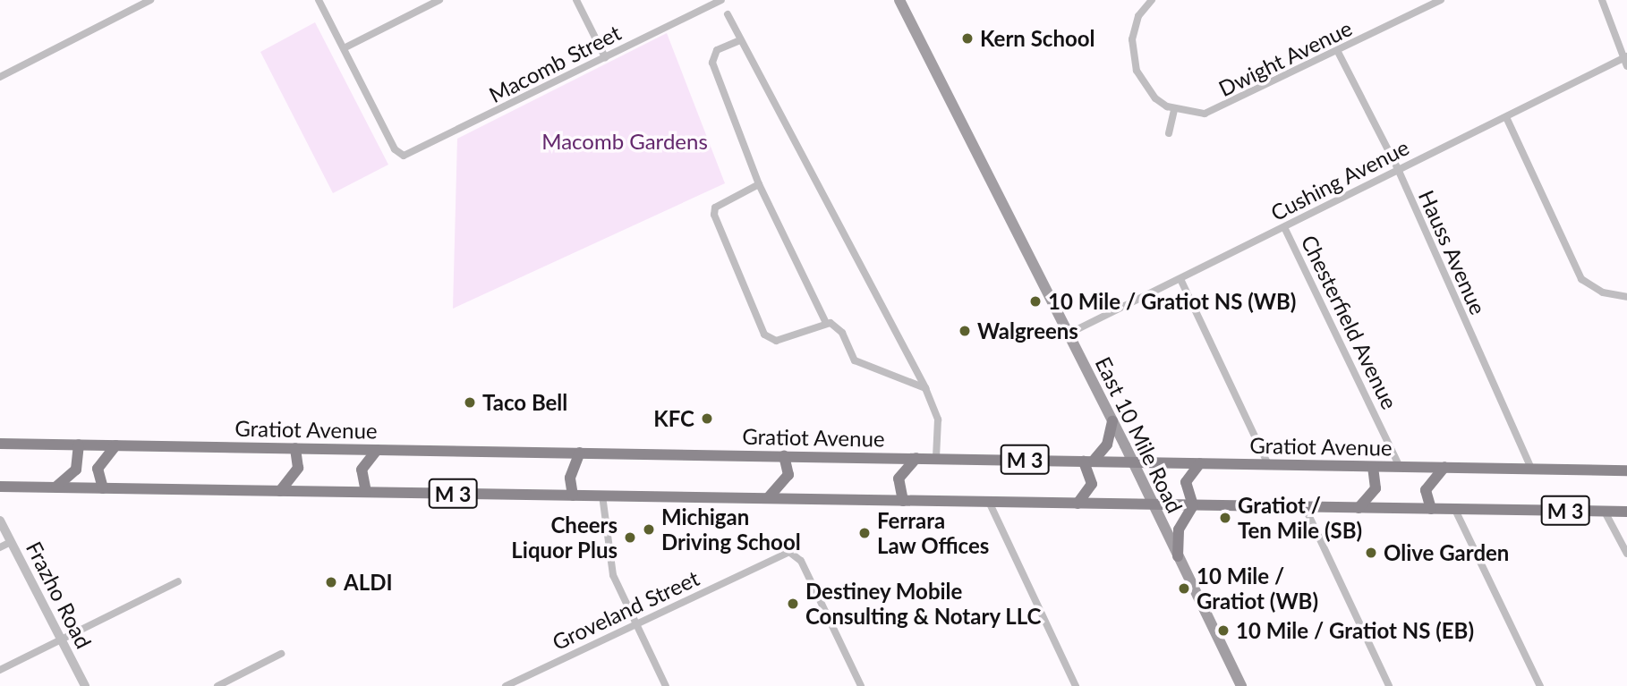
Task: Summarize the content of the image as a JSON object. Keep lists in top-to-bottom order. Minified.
{"streets":{"main road":["Gratiot Avenue","East 10 Mile Road","M 3"],"street":["Dwight Avenue","Macomb Street","Cushing Avenue","Hauss Avenue","Chesterfield Avenue","Frazho Road","Groveland Street"]},"crossings":[["Dwight Avenue","Hauss Avenue"],["Cushing Avenue","Hauss Avenue"],["Cushing Avenue","Chesterfield Avenue"],["Cushing Avenue","East 10 Mile Road"],["Hauss Avenue","Gratiot Avenue"],["Chesterfield Avenue","Gratiot Avenue"],["Gratiot Avenue","East 10 Mile Road"],["East 10 Mile Road","M 3"]],"parks":["Macomb Gardens"],"places":["Kern School","10 Mile / Gratiot NS (WB)","Walgreens","Taco Bell","KFC","Gratiot / Ten Mile (SB)","Michigan Driving School","Ferrara Law Offices","Cheers Liquor Plus","Olive Garden","ALDI","10 Mile / Gratiot (WB)","Destiney Mobile Consulting & Notary LLC","10 Mile / Gratiot NS (EB)"]}
